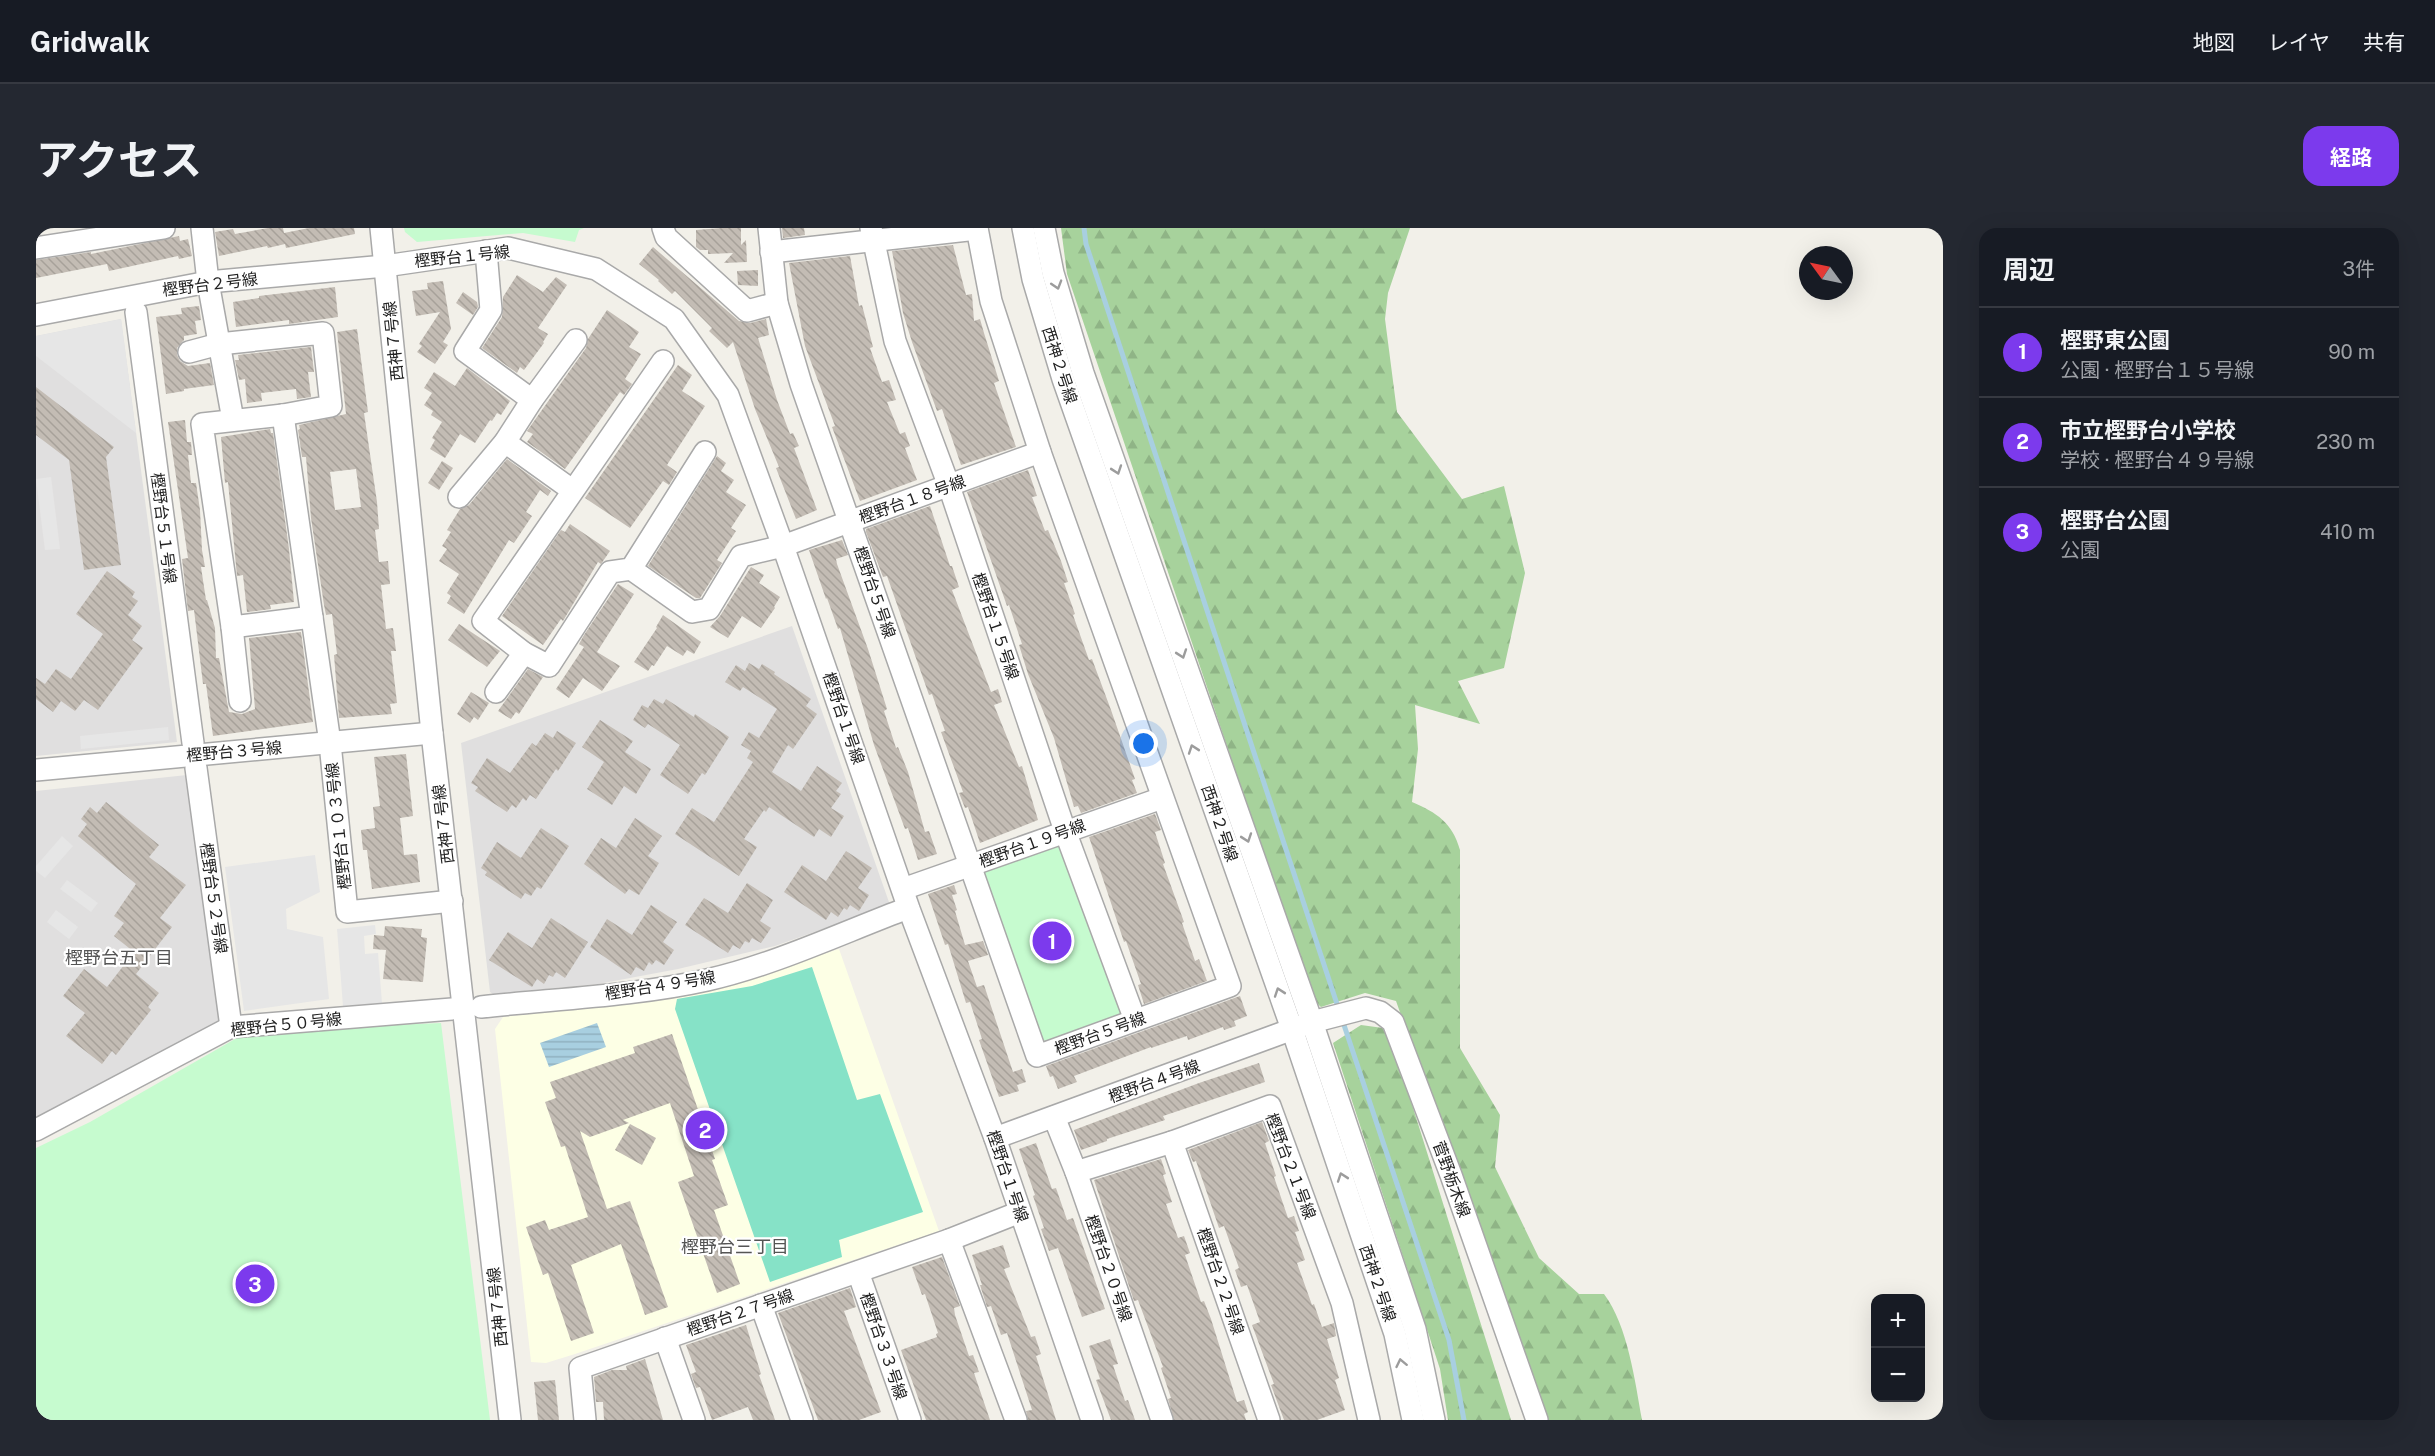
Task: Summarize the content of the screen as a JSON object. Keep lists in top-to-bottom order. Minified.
{"streets":{"street":["樫野台１号線","樫野台２号線","西神７号線","西神２号線","樫野台１８号線","樫野台５１号線","樫野台５号線","樫野台１５号線","樫野台３号線","樫野台１０３号線","樫野台１９号線","樫野台５２号線","樫野台４９号線","樫野台５０号線","樫野台４号線","樫野台２１号線","菅野栃木線","樫野台２０号線","樫野台２２号線","樫野台２７号線","樫野台３３号線"]},"crossings":[["樫野台１号線","樫野台２号線"],["樫野台１号線","西神７号線"],["樫野台１号線","樫野台１８号線"],["樫野台１号線","樫野台１９号線"],["樫野台１号線","樫野台４号線"],["樫野台１号線","樫野台２７号線"],["樫野台２号線","西神７号線"],["西神７号線","樫野台３号線"],["西神７号線","樫野台１０３号線"],["西神２号線","樫野台４号線"],["西神２号線","菅野栃木線"],["樫野台１８号線","樫野台５号線"],["樫野台１８号線","樫野台１５号線"],["樫野台５号線","樫野台１５号線"],["樫野台５号線","樫野台１９号線"],["樫野台１５号線","樫野台１９号線"],["樫野台３号線","樫野台１０３号線"],["樫野台５２号線","樫野台５０号線"],["樫野台４号線","菅野栃木線"],["樫野台４号線","樫野台２０号線"],["樫野台２１号線","樫野台２０号線"],["樫野台２１号線","樫野台２２号線"],["樫野台２７号線","樫野台３３号線"]],"districts":["樫野台五丁目","樫野台三丁目"],"north":"top left","page":{"header":"Gridwalk","nav":["地図","レイヤ","共有"],"title":"アクセス","buttons":"経路","heading":["周辺","3件"],"list":[{"mark":"1","name":"樫野東公園","note":"公園 · 樫野台１５号線","value":"90 m"},{"mark":"2","name":"市立樫野台小学校","note":"学校 · 樫野台４９号線","value":"230 m"},{"mark":"3","name":"樫野台公園","note":"公園","value":"410 m"}],"pins":["1","2","3"],"map_buttons":["+","−"]}}
